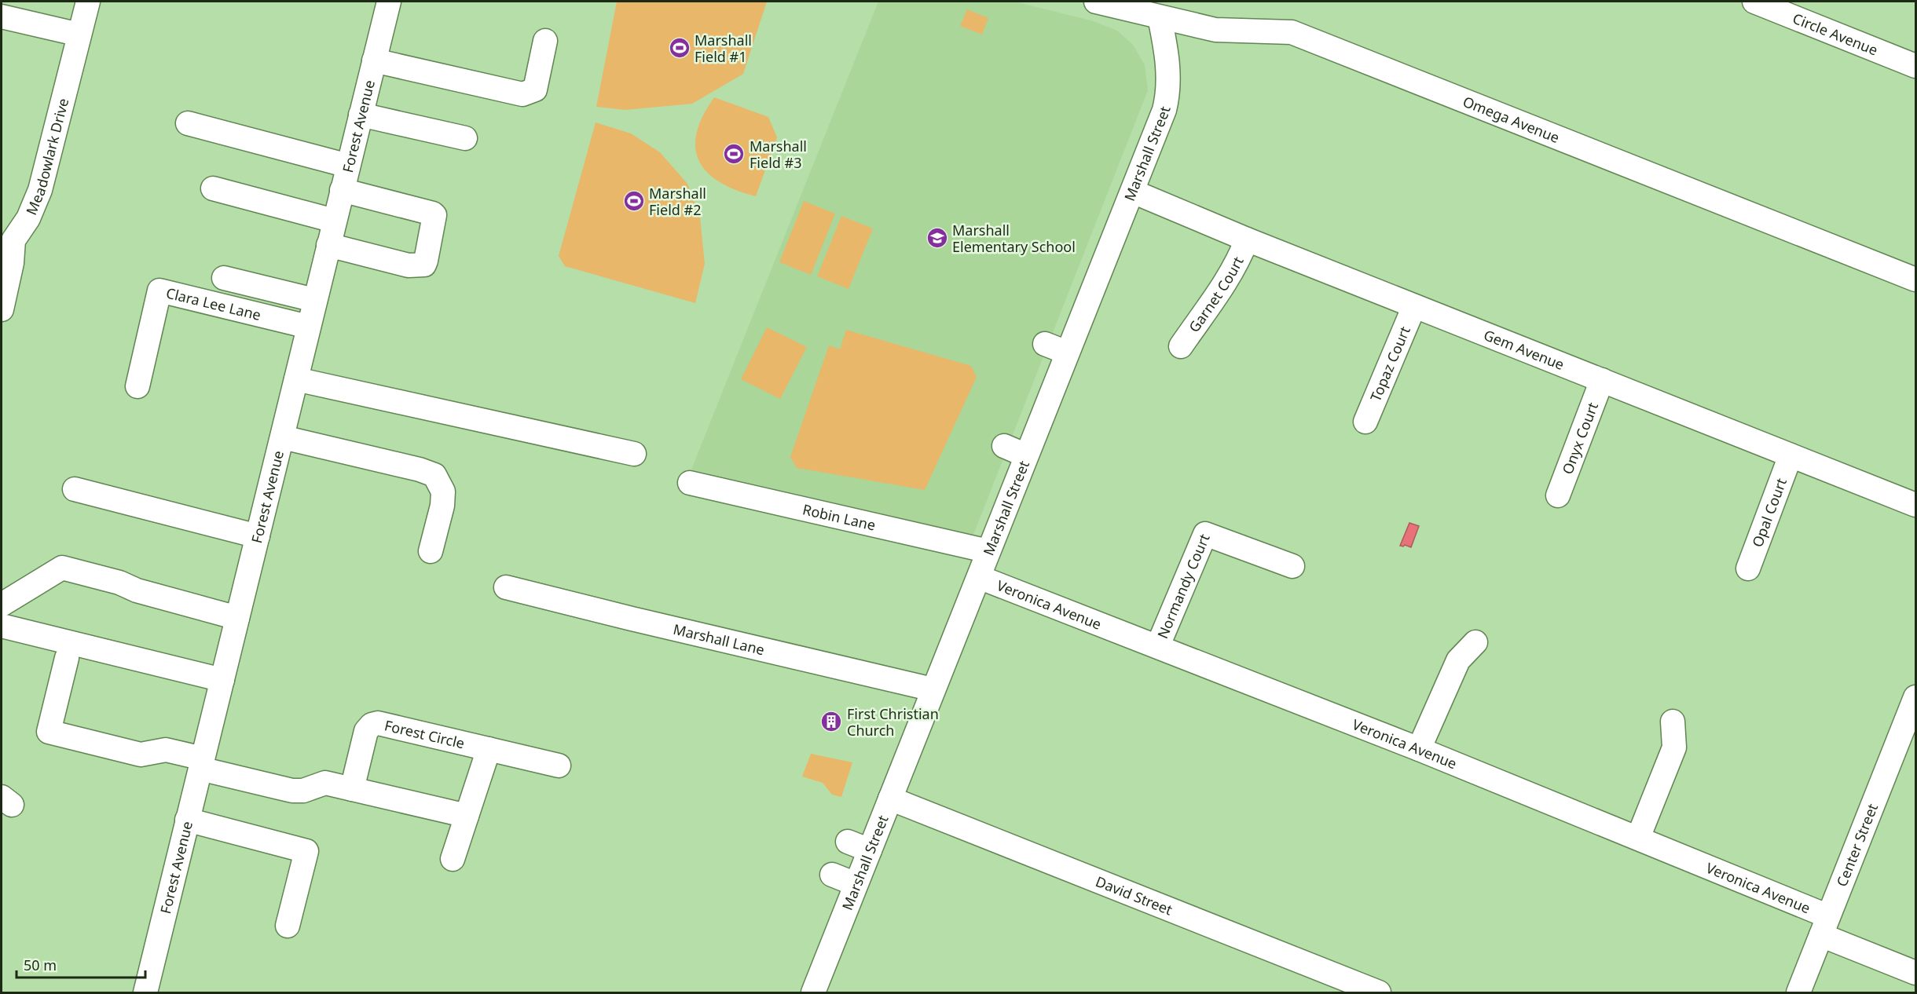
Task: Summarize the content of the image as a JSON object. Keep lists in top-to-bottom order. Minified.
{"streets":{"street":["Circle Avenue","Omega Avenue","Forest Avenue","Marshall Street","Meadowlark Drive","Garnet Court","Clara Lee Lane","Gem Avenue","Topaz Court","Onyx Court","Opal Court","Robin Lane","Normandy Court","Veronica Avenue","Marshall Lane","Forest Circle","Center Street","David Street"]},"crossings":[["Omega Avenue","Marshall Street"],["Forest Avenue","Clara Lee Lane"],["Marshall Street","Gem Avenue"],["Marshall Street","Robin Lane"],["Marshall Street","Veronica Avenue"],["Marshall Street","Marshall Lane"],["Marshall Street","David Street"],["Garnet Court","Gem Avenue"],["Gem Avenue","Topaz Court"],["Gem Avenue","Onyx Court"],["Gem Avenue","Opal Court"],["Normandy Court","Veronica Avenue"],["Veronica Avenue","Center Street"]],"places":{"sports":["Marshall Field #1","Marshall Field #3","Marshall Field #2"],"school or university":["Marshall Elementary School"],"building":["First Christian Church"]},"scale_bar":"50 m"}
